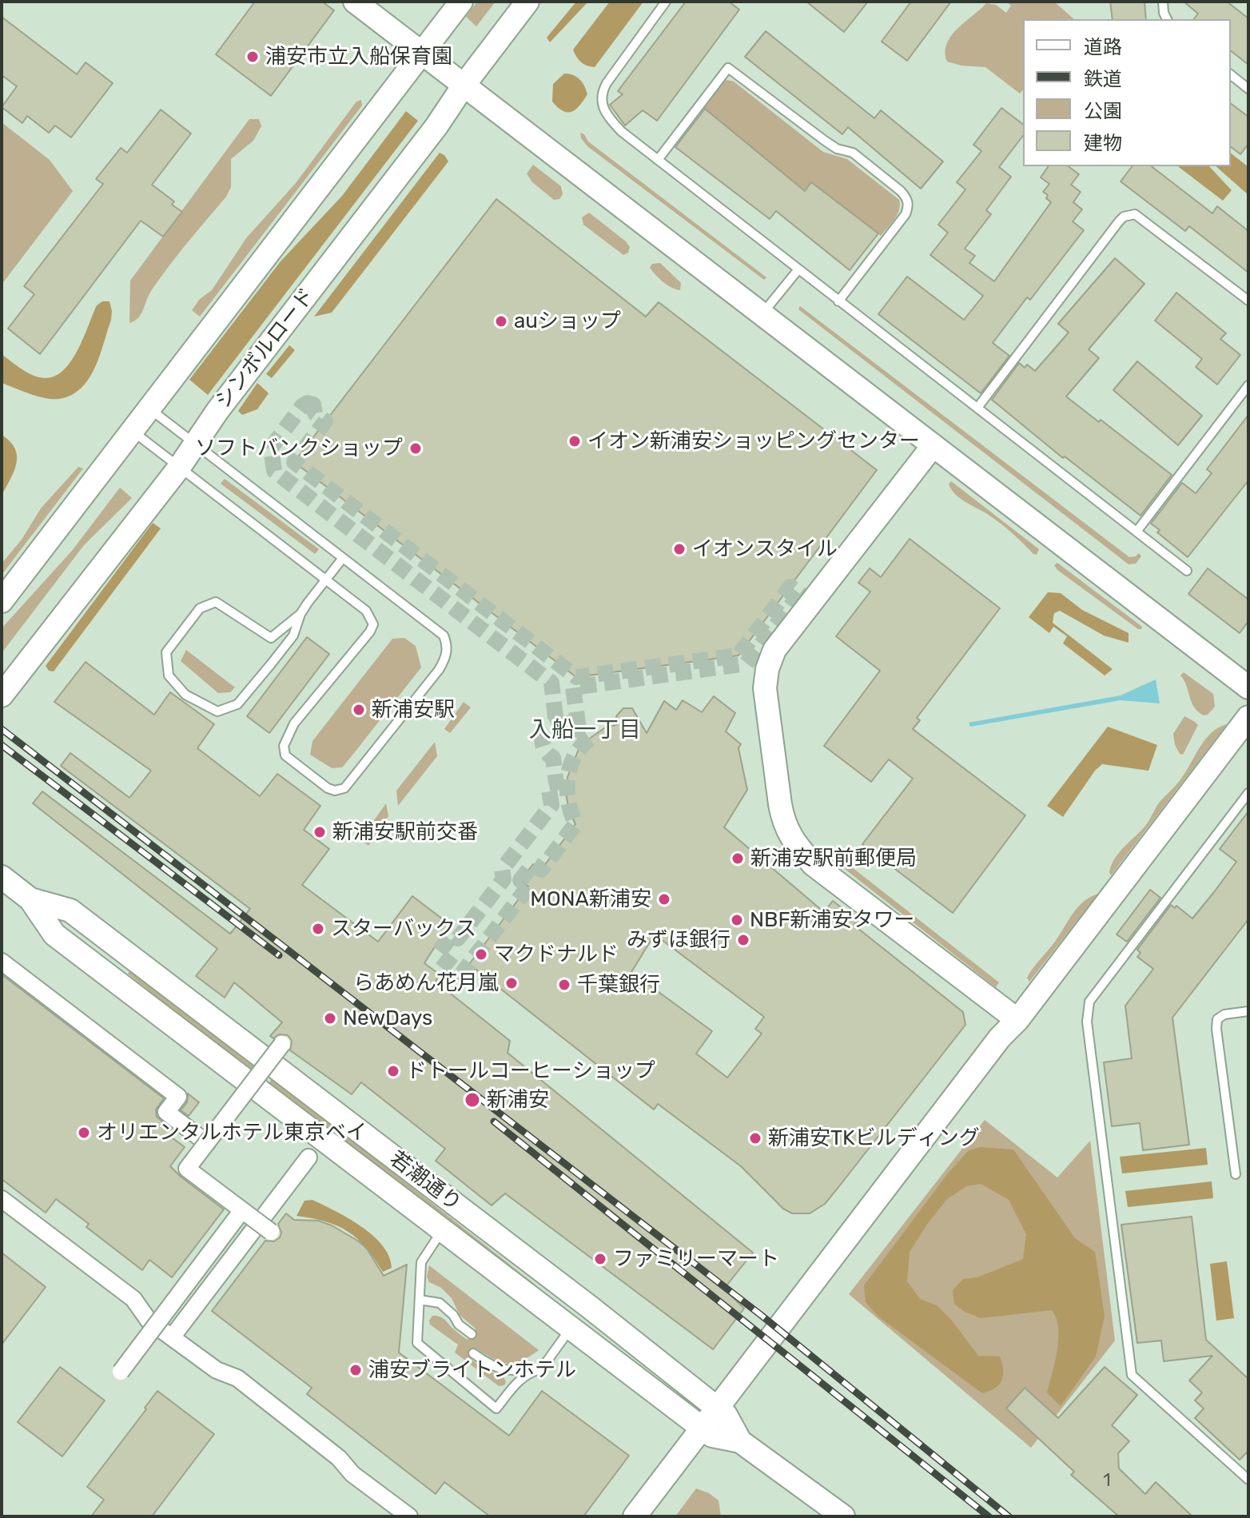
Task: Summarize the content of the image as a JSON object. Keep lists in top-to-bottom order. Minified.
{"streets":{"street":["シンボルロード","若潮通り"]},"districts":["入船一丁目"],"places":["浦安市立入船保育園","auショップ","イオン新浦安ショッピングセンター","ソフトバンクショップ","イオンスタイル","新浦安駅","新浦安駅前交番","新浦安駅前郵便局","MONA新浦安","NBF新浦安タワー","スターバックス","みずほ銀行","マクドナルド","らあめん花月嵐","千葉銀行","NewDays","ドトールコーヒーショップ","新浦安","オリエンタルホテル東京ベイ","新浦安TKビルディング","ファミリーマート","浦安ブライトンホテル"],"house_numbers":["1"],"legend":["道路","鉄道","公園","建物"]}
